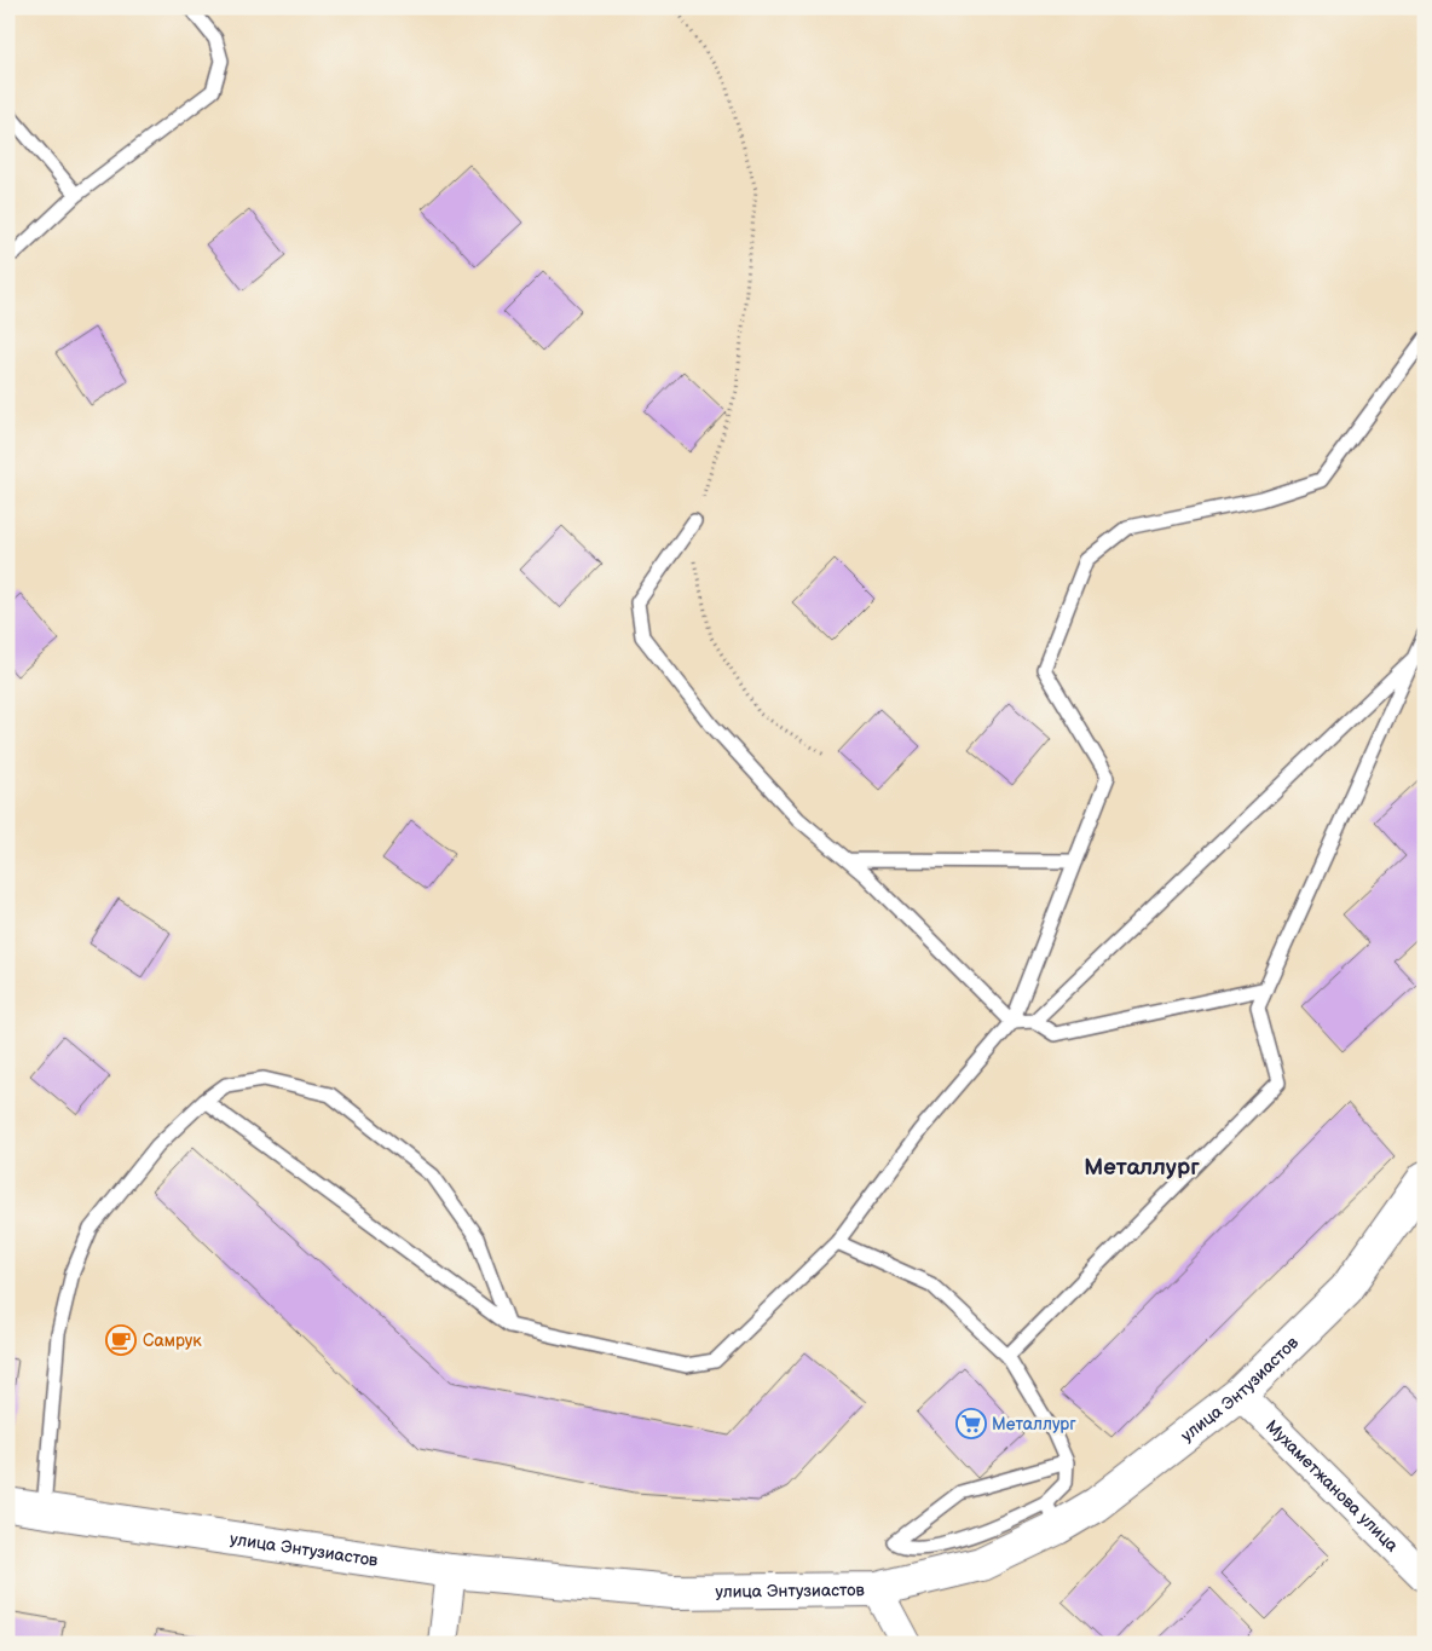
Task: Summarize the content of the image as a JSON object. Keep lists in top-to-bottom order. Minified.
{"streets":{"street":["улица Энтузиастов","Мухаметжанова улица"]},"crossings":[["улица Энтузиастов","Мухаметжанова улица"]],"districts":["Металлург"],"places":{"cafe":["Самрук"],"supermarket":["Металлург"]}}
